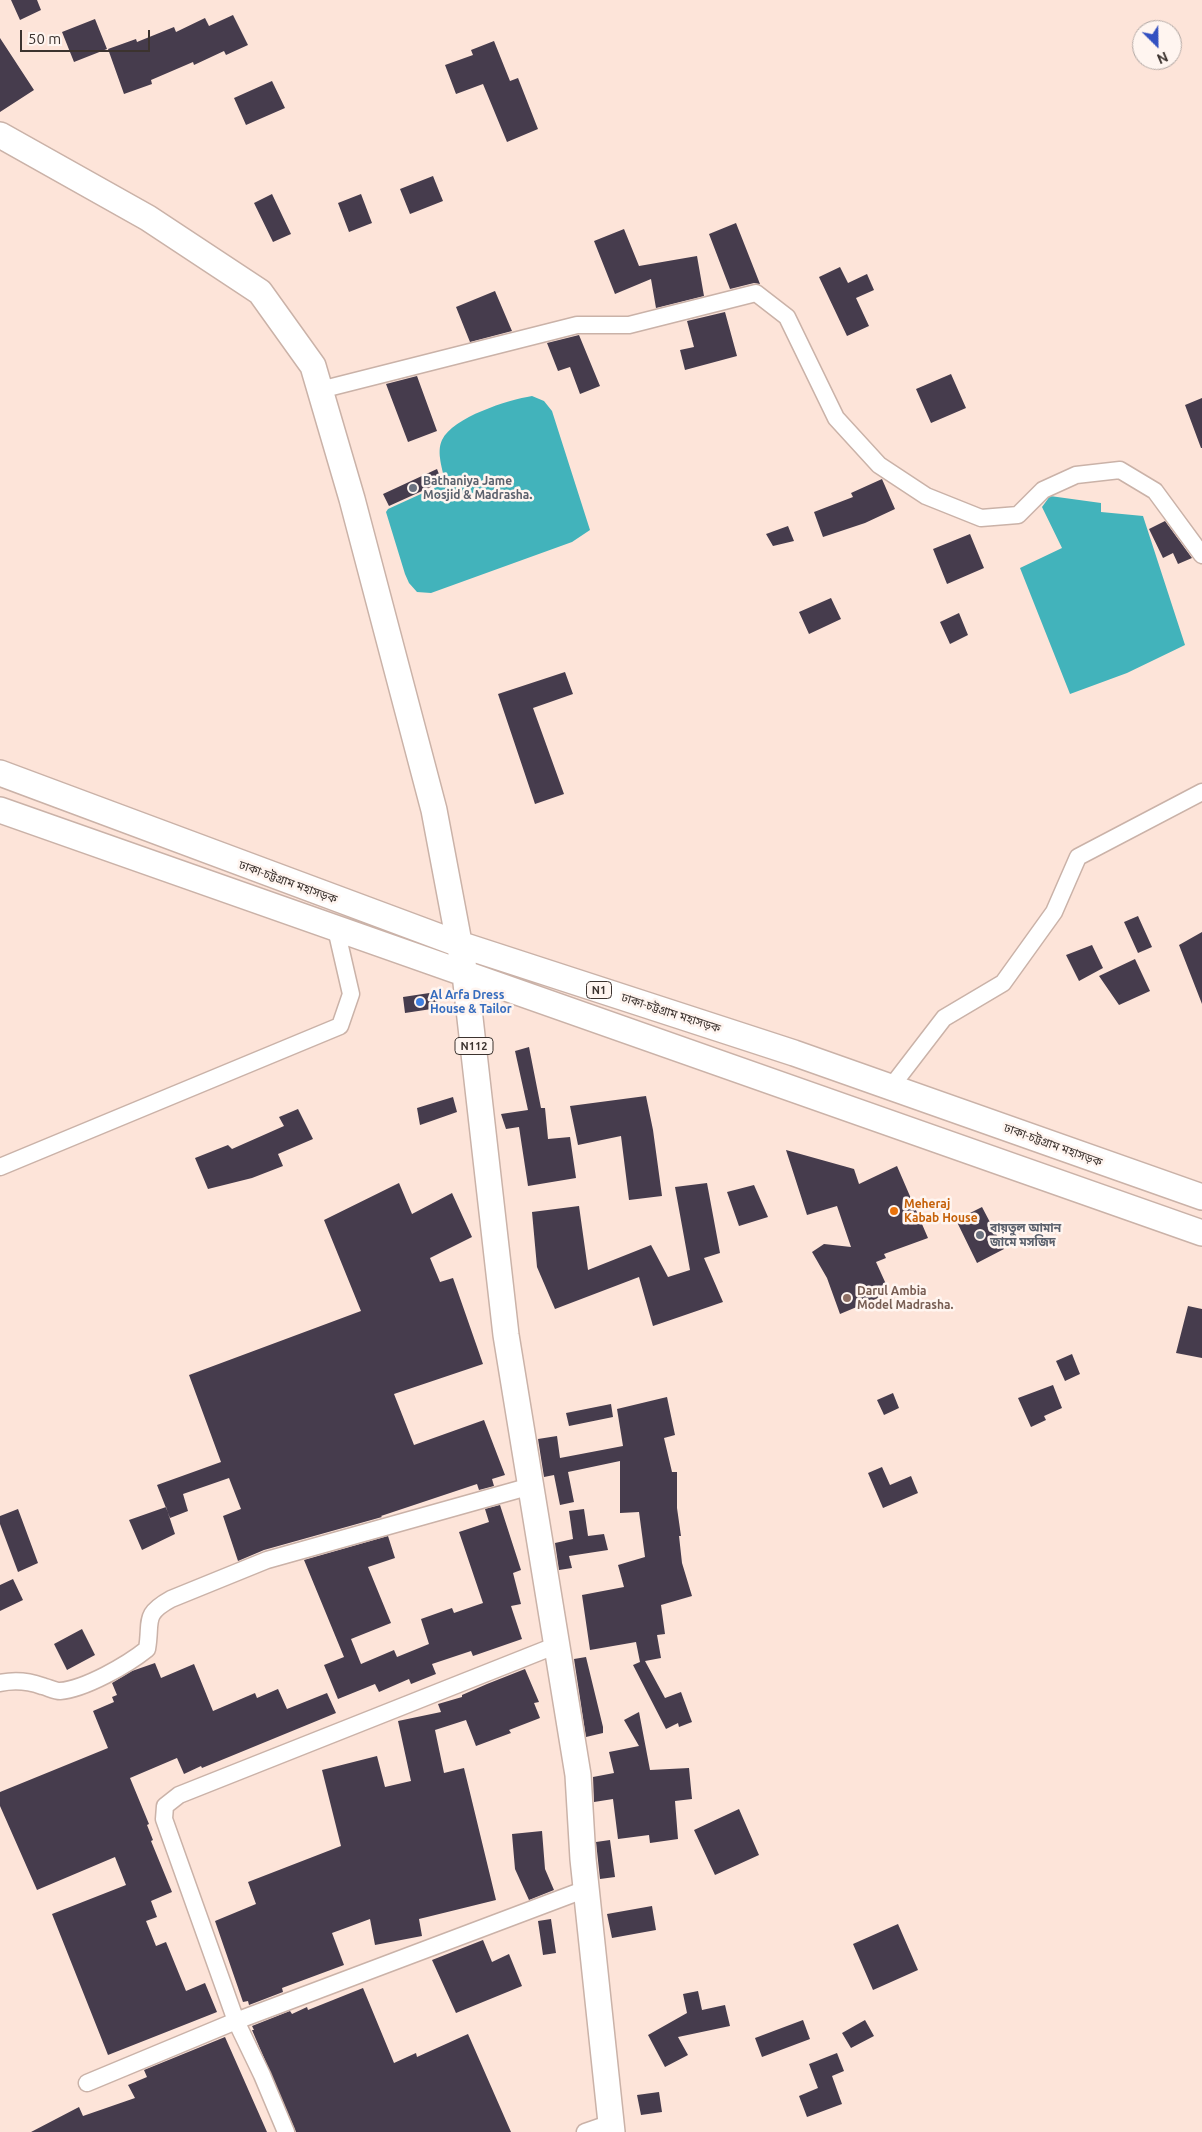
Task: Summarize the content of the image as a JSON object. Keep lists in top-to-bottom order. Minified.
{"streets":{"highway":["ঢাকা-চট্টগ্রাম মহাসড়ক","N1","N112"]},"crossings":[["ঢাকা-চট্টগ্রাম মহাসড়ক","N112"],["N1","N112"]],"places":["Bathaniya Jame Mosjid & Madrasha.","Al Arfa Dress House & Tailor","Meheraj Kabab House","বায়তুল আমান জামে মসজিদ","Darul Ambia Model Madrasha."],"scale_bar":"50 m","north":"bottom right"}
